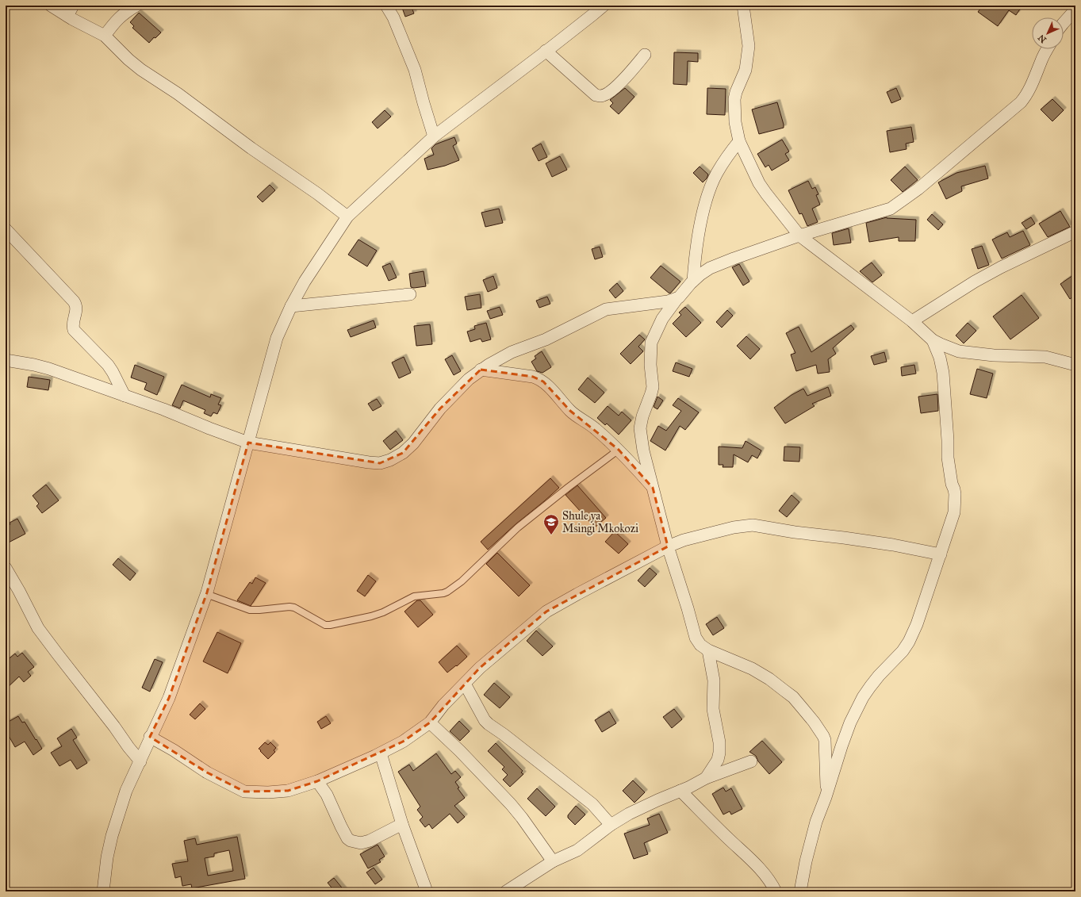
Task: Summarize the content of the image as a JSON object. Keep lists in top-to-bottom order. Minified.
{"places":{"school or university":["Shule ya Msingi Mkokozi"]},"north":"bottom left"}
